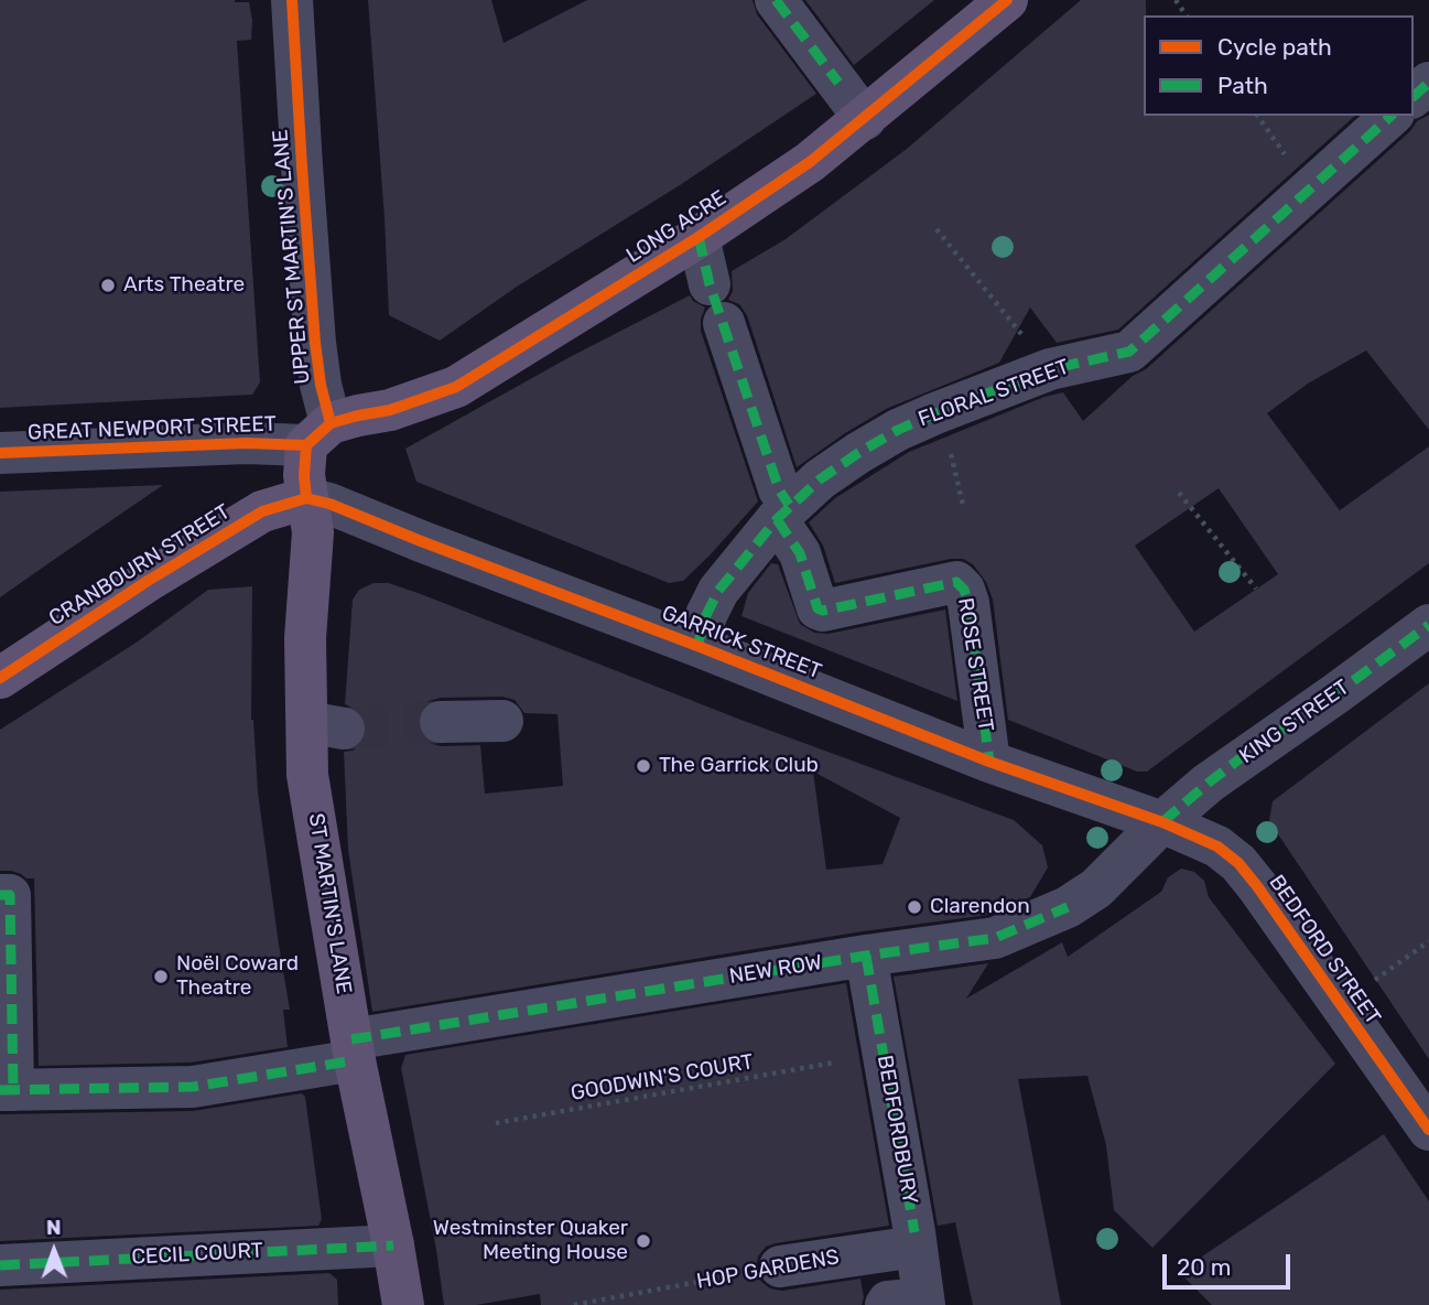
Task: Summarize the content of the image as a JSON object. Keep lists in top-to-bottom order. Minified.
{"streets":{"main road":["LONG ACRE","UPPER ST MARTIN'S LANE","CRANBOURN STREET","ST MARTIN'S LANE"],"street":["FLORAL STREET","GREAT NEWPORT STREET","GARRICK STREET","ROSE STREET","KING STREET","BEDFORD STREET","NEW ROW","BEDFORDBURY","CECIL COURT","HOP GARDENS"],"path":["GOODWIN'S COURT"]},"crossings":[["LONG ACRE","UPPER ST MARTIN'S LANE"],["LONG ACRE","GREAT NEWPORT STREET"],["UPPER ST MARTIN'S LANE","GREAT NEWPORT STREET"],["UPPER ST MARTIN'S LANE","CRANBOURN STREET"],["UPPER ST MARTIN'S LANE","GARRICK STREET"],["UPPER ST MARTIN'S LANE","ST MARTIN'S LANE"],["FLORAL STREET","GARRICK STREET"],["FLORAL STREET","ROSE STREET"],["CRANBOURN STREET","GARRICK STREET"],["CRANBOURN STREET","ST MARTIN'S LANE"],["GARRICK STREET","ROSE STREET"],["GARRICK STREET","KING STREET"],["GARRICK STREET","ST MARTIN'S LANE"],["GARRICK STREET","BEDFORD STREET"],["GARRICK STREET","NEW ROW"],["KING STREET","BEDFORD STREET"],["KING STREET","NEW ROW"],["ST MARTIN'S LANE","NEW ROW"],["ST MARTIN'S LANE","CECIL COURT"],["BEDFORD STREET","NEW ROW"],["NEW ROW","BEDFORDBURY"],["BEDFORDBURY","HOP GARDENS"]],"places":["Arts Theatre","The Garrick Club","Clarendon","Noël Coward Theatre","Westminster Quaker Meeting House"],"legend":["Cycle path","Path"],"scale_bar":"20 m","north":"top"}
